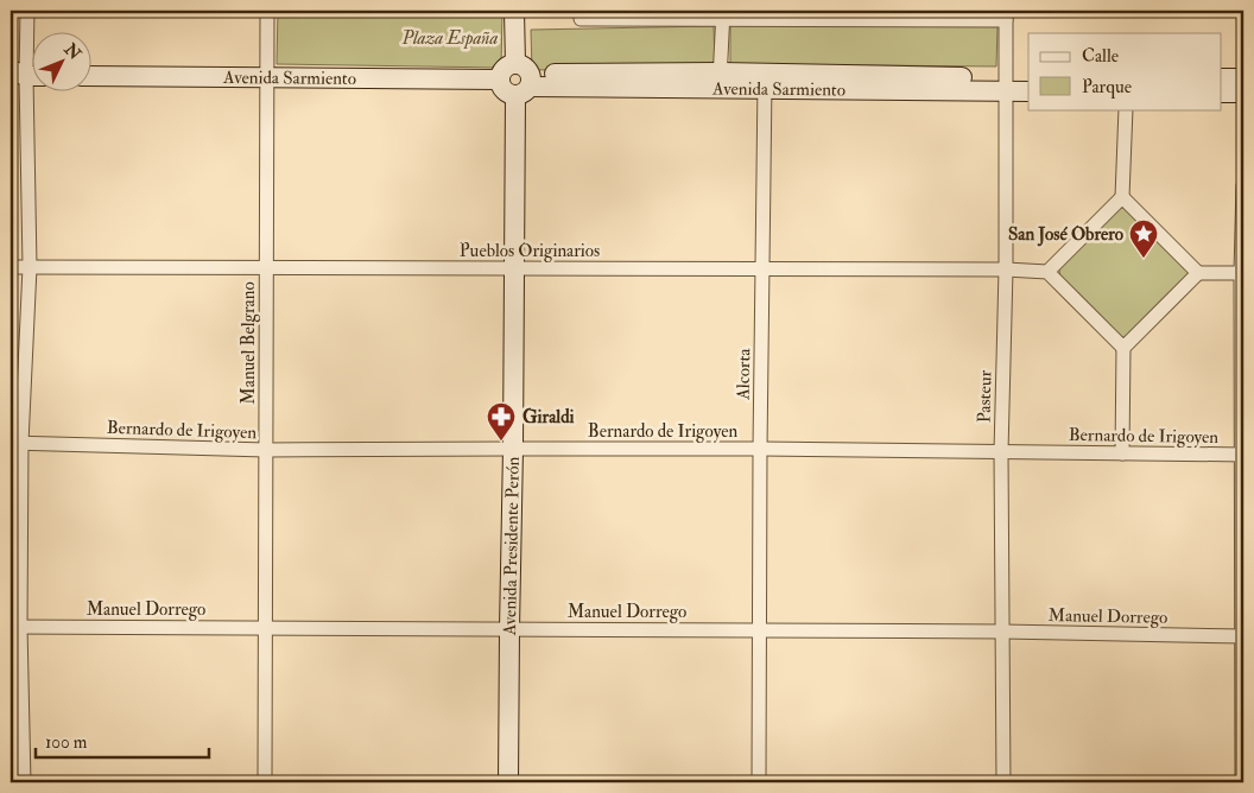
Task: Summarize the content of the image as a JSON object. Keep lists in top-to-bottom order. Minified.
{"streets":{"main road":["Avenida Sarmiento","Avenida Presidente Perón"],"street":["Pueblos Originarios","Manuel Belgrano","Alcorta","Pasteur","Bernardo de Irigoyen","Manuel Dorrego"]},"crossings":[["Avenida Sarmiento","Manuel Belgrano"],["Avenida Sarmiento","Alcorta"],["Avenida Sarmiento","Pasteur"],["Avenida Sarmiento","Avenida Presidente Perón"],["Pueblos Originarios","Manuel Belgrano"],["Pueblos Originarios","Alcorta"],["Pueblos Originarios","Pasteur"],["Pueblos Originarios","Avenida Presidente Perón"],["Manuel Belgrano","Bernardo de Irigoyen"],["Manuel Belgrano","Manuel Dorrego"],["Alcorta","Bernardo de Irigoyen"],["Alcorta","Manuel Dorrego"],["Pasteur","Bernardo de Irigoyen"],["Pasteur","Manuel Dorrego"],["Bernardo de Irigoyen","Avenida Presidente Perón"],["Avenida Presidente Perón","Manuel Dorrego"]],"parks":["Plaza España"],"places":{"place":["San José Obrero"],"pharmacy":["Giraldi"]},"legend":["Calle","Parque"],"scale_bar":"100 m","north":"top right"}
